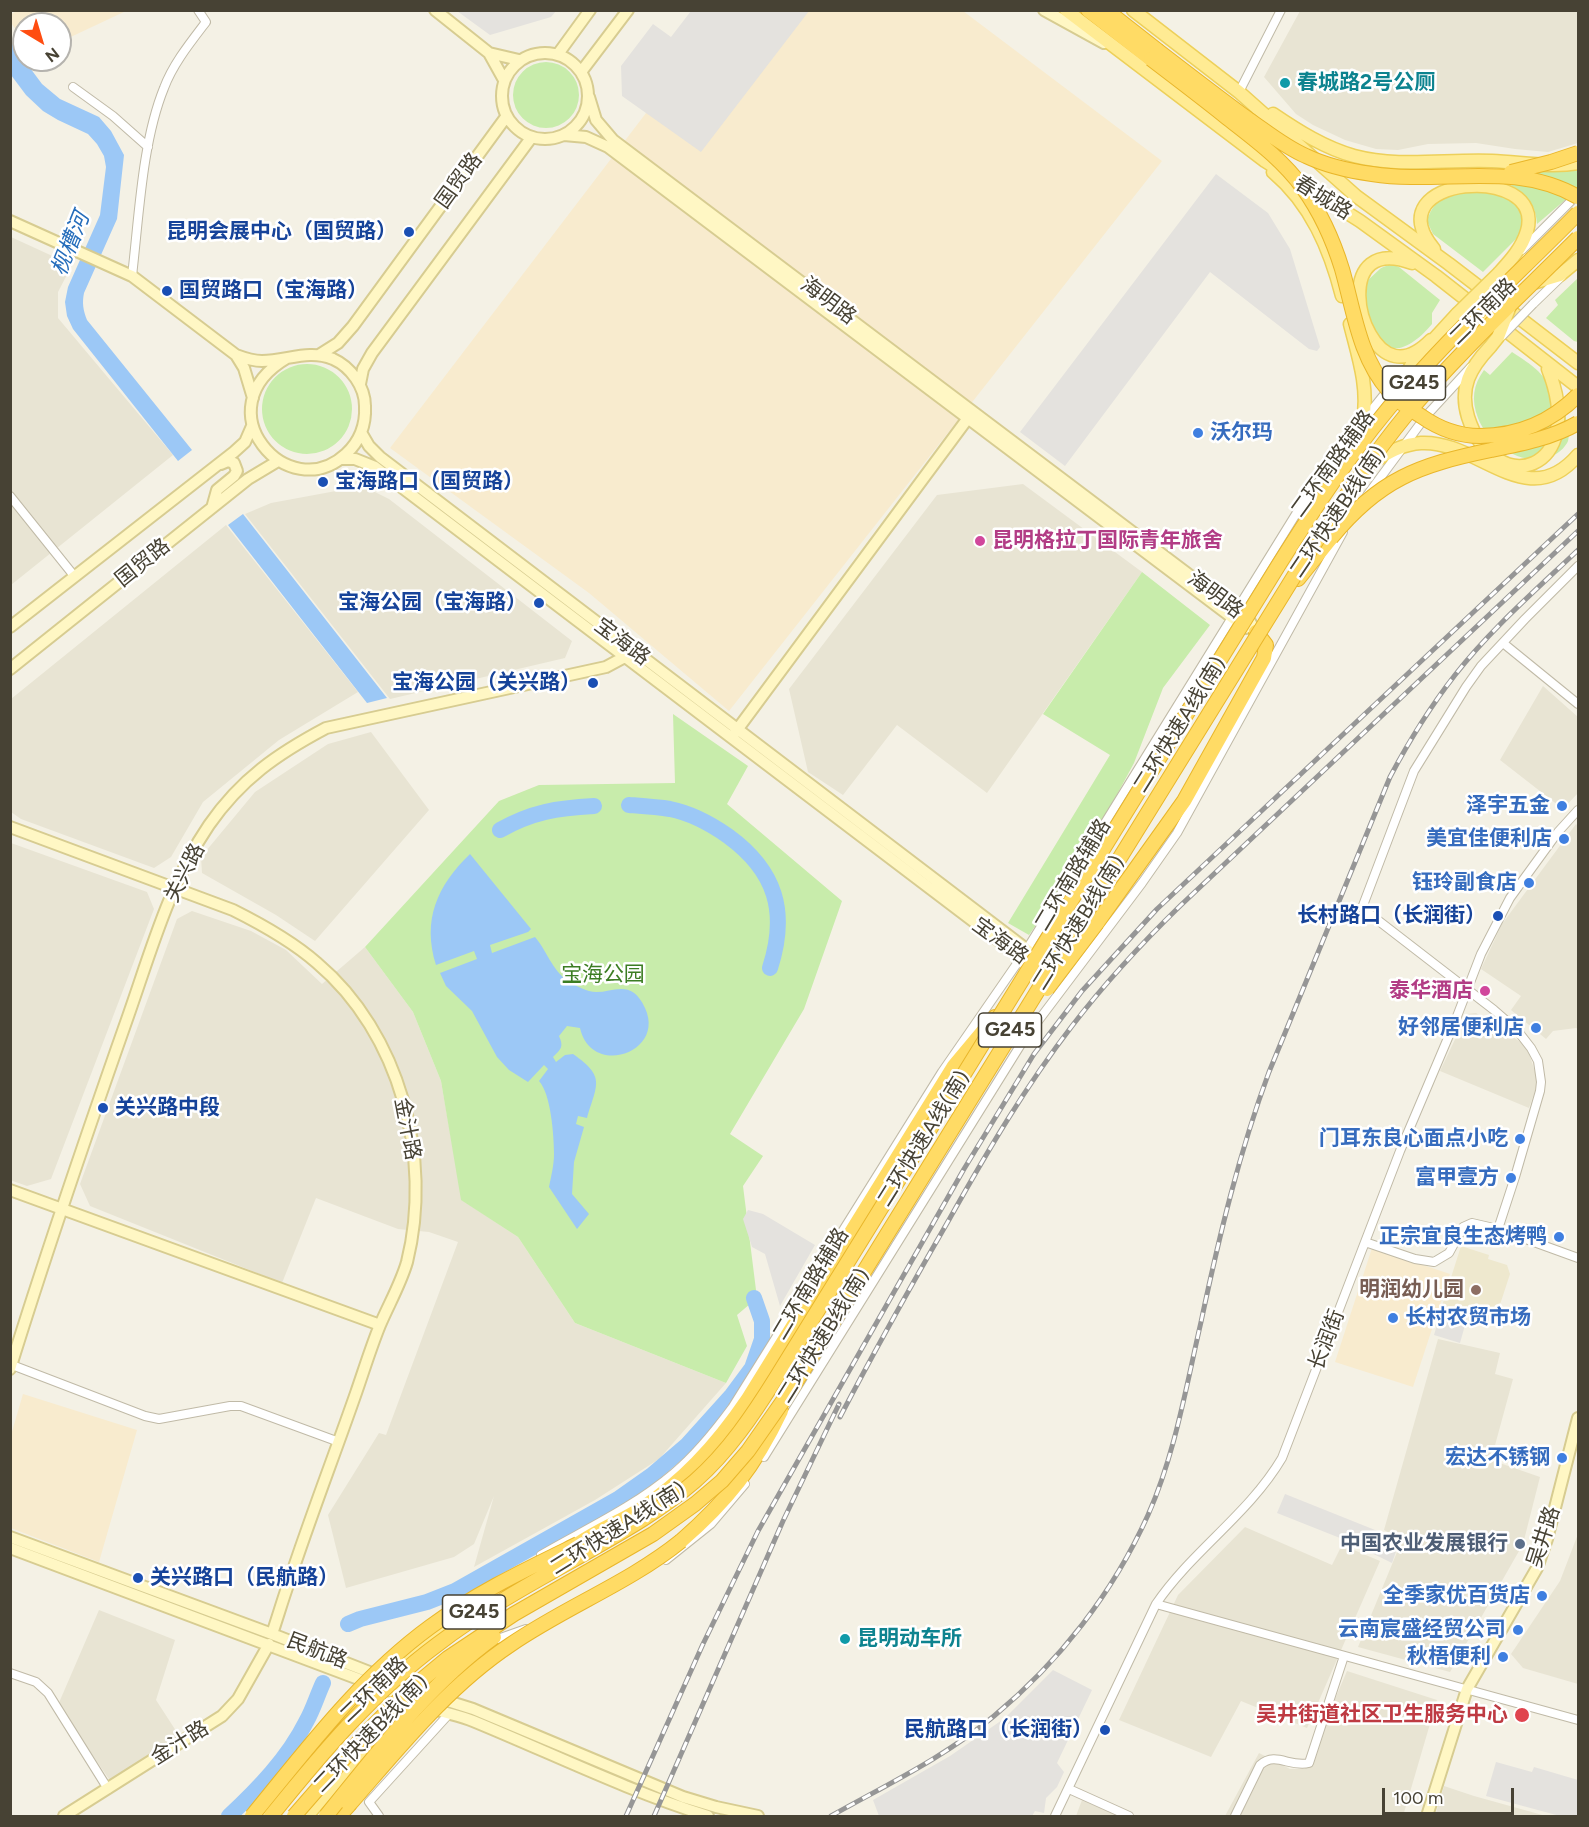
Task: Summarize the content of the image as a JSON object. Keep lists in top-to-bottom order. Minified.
{"streets":{"highway":["二环快速B线(南)","二环快速A线(南)"],"main road":["春城路","二环南路","G245"],"street":["国贸路","海明路","二环南路辅路","宝海路","关兴路","金汁路","长润街","吴井路","民航路"]},"crossings":[["国贸路","海明路"],["国贸路","宝海路"],["海明路","二环南路"],["海明路","二环南路辅路"],["海明路","二环快速B线(南)"],["二环南路","二环南路辅路"],["二环南路","二环快速B线(南)"],["二环南路","宝海路"],["二环南路","二环快速A线(南)"],["二环南路","民航路"],["二环南路辅路","宝海路"],["二环南路辅路","民航路"],["宝海路","关兴路"],["关兴路","金汁路"],["金汁路","民航路"]],"water":["枧槽河"],"parks":["宝海公园"],"places":["春城路2号公厕","昆明会展中心（国贸路）","国贸路口（宝海路）","沃尔玛","宝海路口（国贸路）","昆明格拉丁国际青年旅舍","宝海公园（宝海路）","宝海公园（关兴路）","泽宇五金","美宜佳便利店","钰玲副食店","长村路口（长润街）","泰华酒店","好邻居便利店","关兴路中段","门耳东良心面点小吃","富甲壹方","正宗宜良生态烤鸭","明润幼儿园","长村农贸市场","宏达不锈钢","中国农业发展银行","关兴路口（民航路）","全季家优百货店","云南宸盛经贸公司","昆明动车所","秋梧便利","吴井街道社区卫生服务中心","民航路口（长润街）"],"scale_bar":"100 m","north":"bottom right"}
